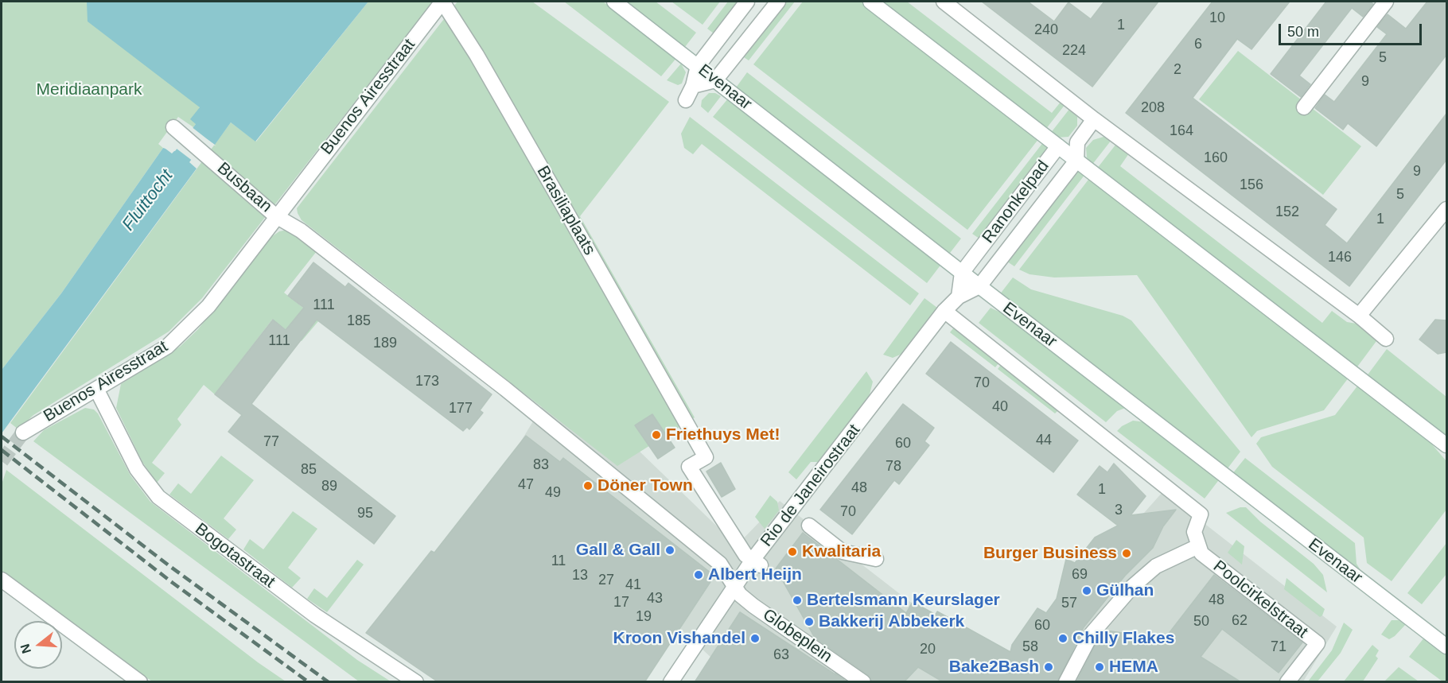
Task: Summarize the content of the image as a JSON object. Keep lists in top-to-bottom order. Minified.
{"streets":{"street":["Evenaar","Buenos Airesstraat","Busbaan","Ranonkelpad","Brasiliaplaats","Rio de Janeirostraat","Bogotastraat","Poolcirkelstraat","Globeplein"]},"crossings":[["Evenaar","Ranonkelpad"],["Evenaar","Rio de Janeirostraat"],["Buenos Airesstraat","Busbaan"],["Buenos Airesstraat","Brasiliaplaats"],["Buenos Airesstraat","Bogotastraat"],["Buenos Airesstraat","Globeplein"],["Busbaan","Globeplein"],["Ranonkelpad","Rio de Janeirostraat"],["Brasiliaplaats","Rio de Janeirostraat"],["Rio de Janeirostraat","Poolcirkelstraat"],["Rio de Janeirostraat","Globeplein"]],"water":["Fluittocht"],"parks":["Meridiaanpark"],"places":["Friethuys Met!","Döner Town","Gall & Gall","Kwalitaria","Burger Business","Albert Heijn","Gülhan","Bertelsmann Keurslager","Bakkerij Abbekerk","Kroon Vishandel","Chilly Flakes","Bake2Bash","HEMA"],"house_numbers":["10","1","240","6","224","5","2","9","208","164","160","9","156","5","152","1","146","111","185","111","189","173","70","40","177","44","77","60","83","78","85","47","89","48","1","49","3","70","95","11","69","13","27","41","43","48","17","57","19","62","50","60","58","71","20","63"],"scale_bar":"50 m","north":"left"}
